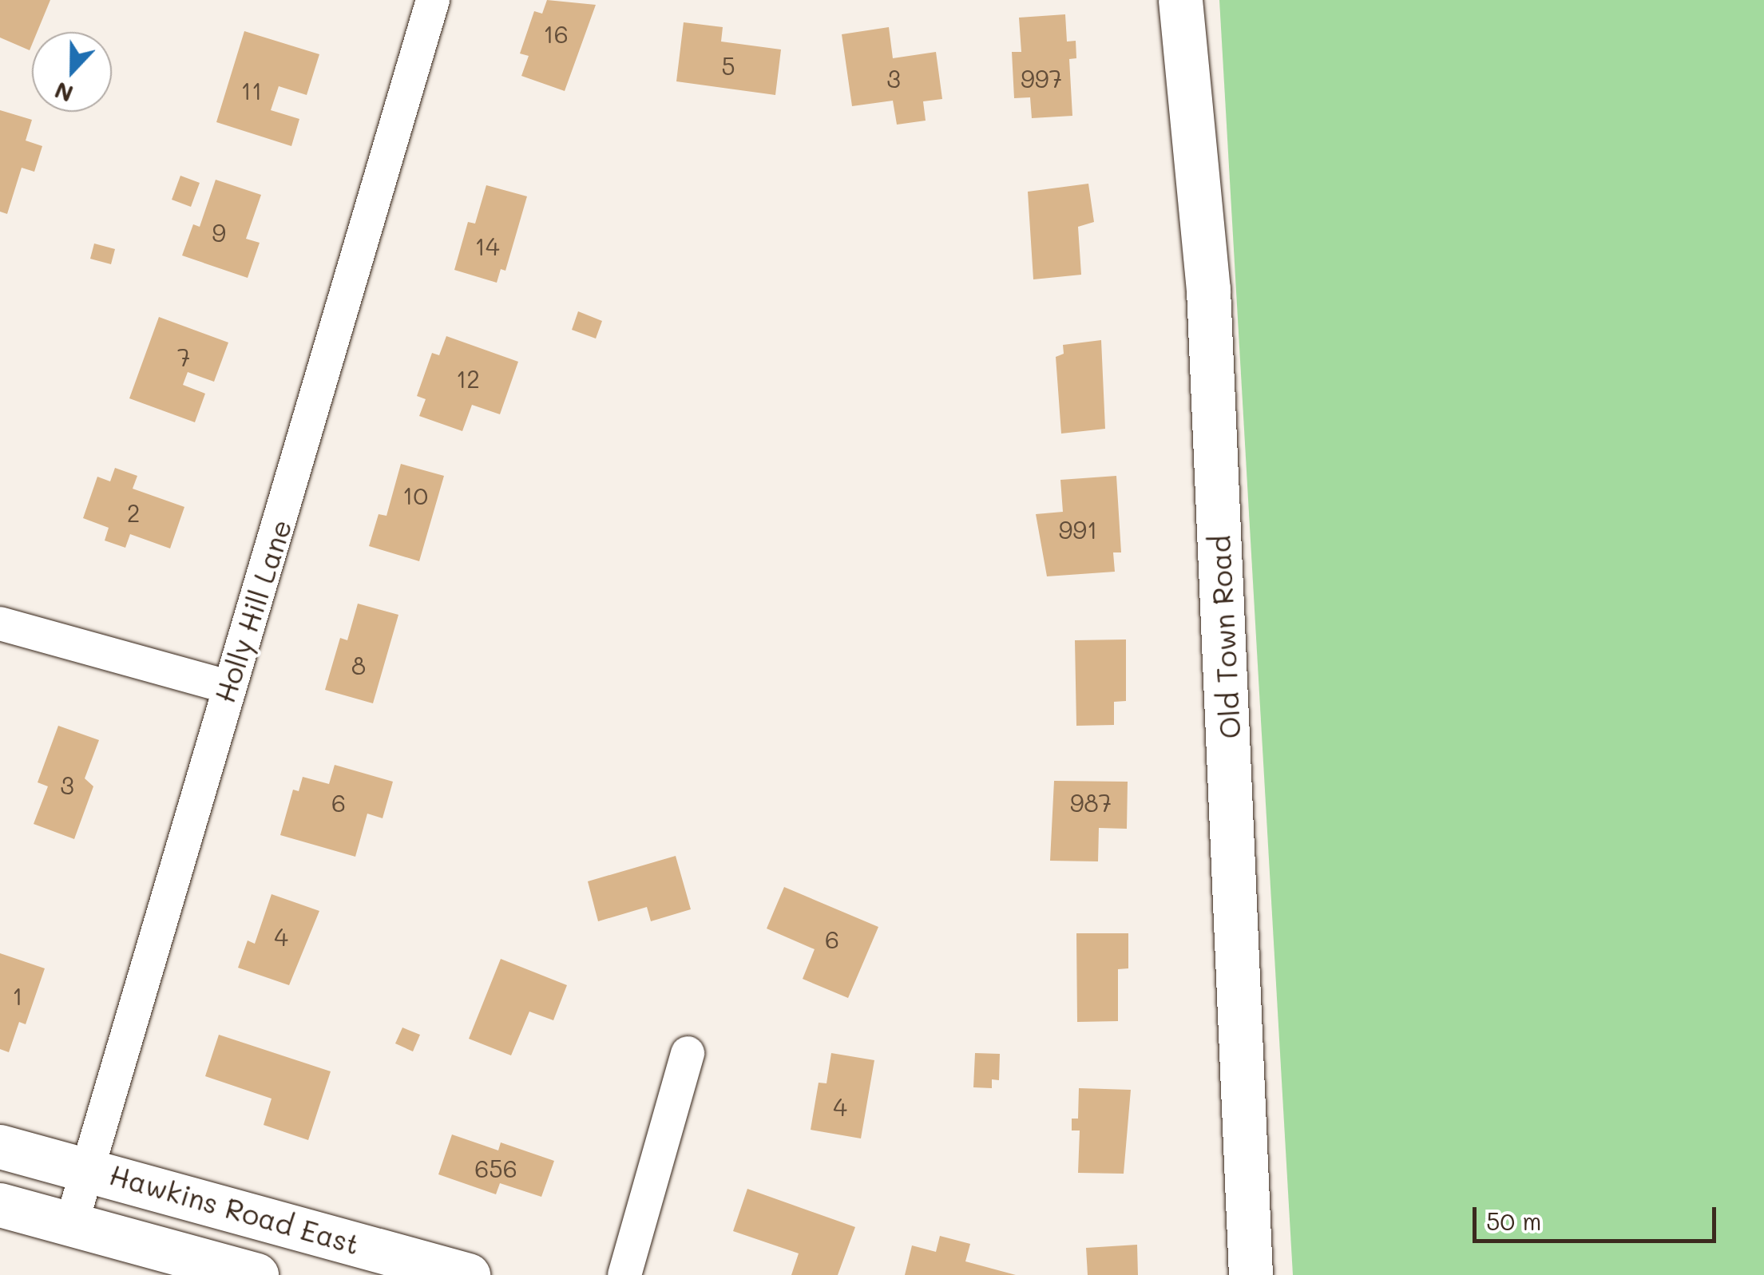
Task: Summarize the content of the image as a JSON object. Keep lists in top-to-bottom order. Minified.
{"streets":{"main road":["Old Town Road","Hawkins Road East"],"street":["Holly Hill Lane"]},"crossings":[["Holly Hill Lane","Hawkins Road East"]],"house_numbers":["16","5","3","997","11","9","14","7","12","10","2","991","8","3","6","987","4","6","1","4","656"],"scale_bar":"50 m","north":"bottom"}
